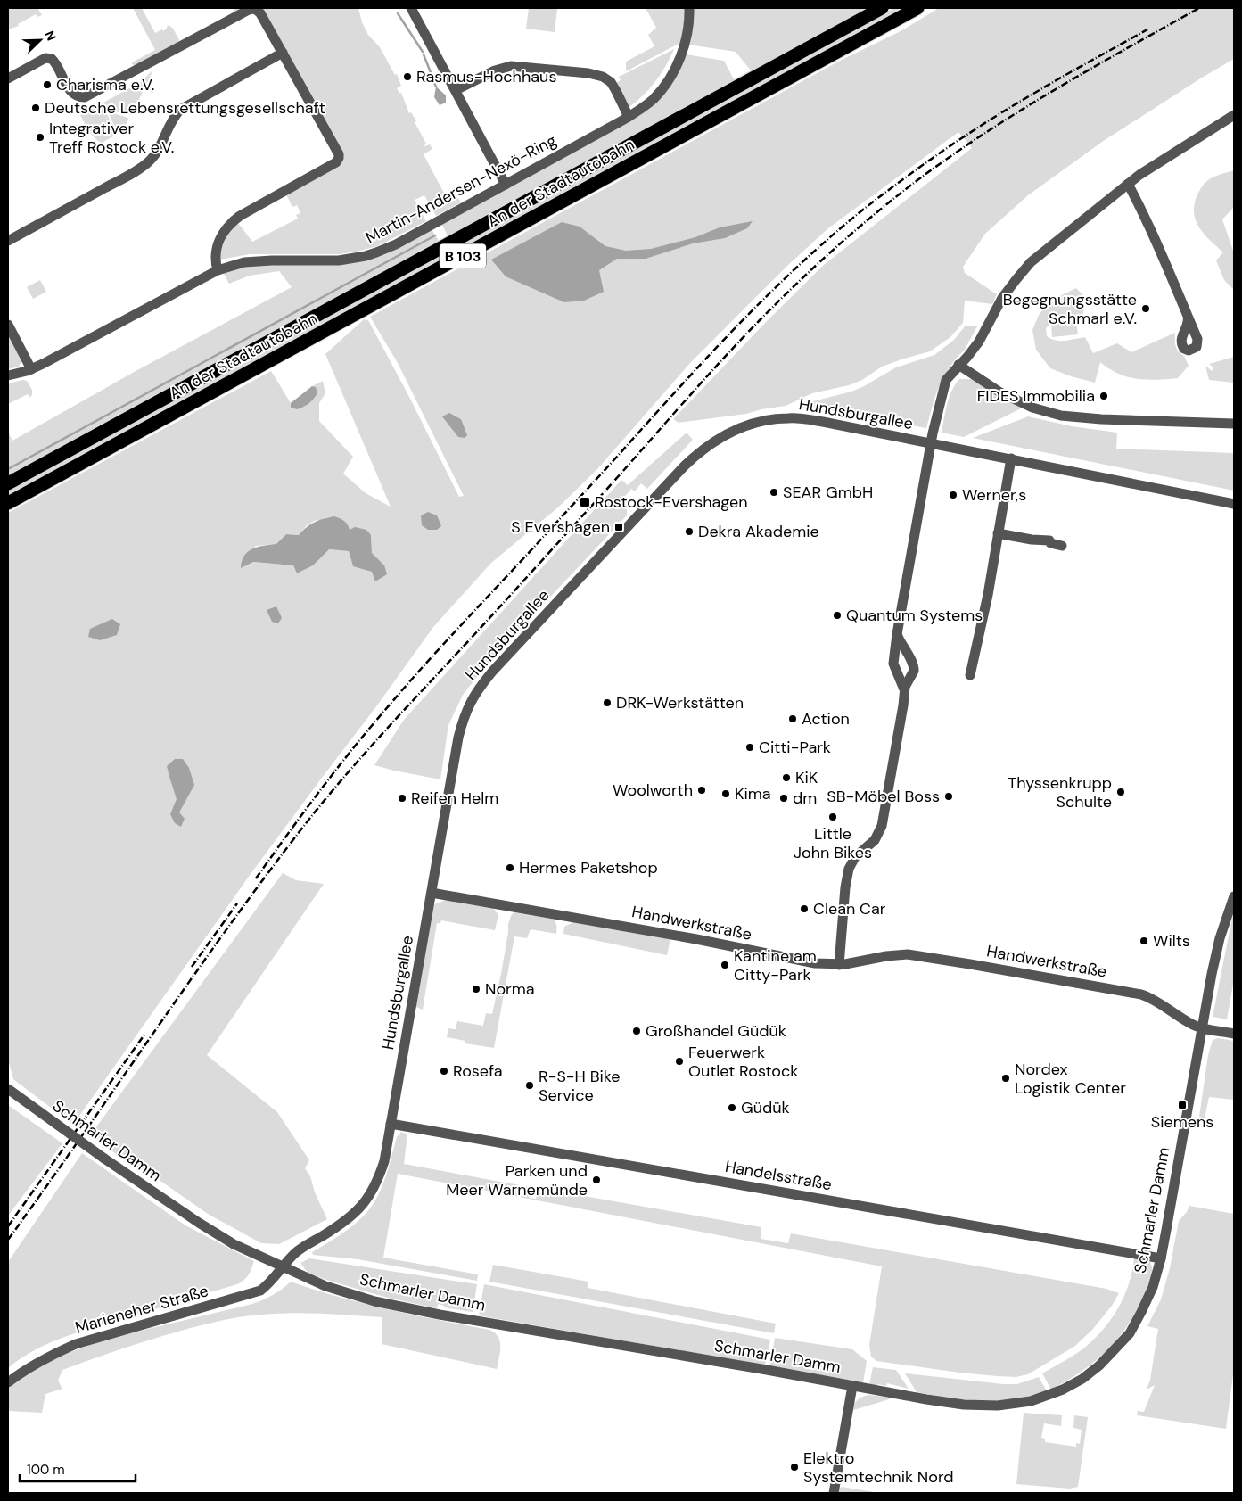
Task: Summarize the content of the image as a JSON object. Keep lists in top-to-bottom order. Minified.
{"streets":{"highway":["An der Stadtautobahn","B 103"],"street":["Martin-Andersen-Nexö-Ring","Hundsburgallee","Handwerkstraße","Schmarler Damm","Handelsstraße","Marieneher Straße"]},"crossings":[["Hundsburgallee","Handwerkstraße"],["Hundsburgallee","Schmarler Damm"],["Hundsburgallee","Handelsstraße"],["Hundsburgallee","Marieneher Straße"],["Handwerkstraße","Schmarler Damm"],["Schmarler Damm","Handelsstraße"],["Schmarler Damm","Marieneher Straße"]],"places":{"other":["Rasmus-Hochhaus","Charisma e.V.","Deutsche Lebensrettungsgesellschaft","Integrativer Treff Rostock e.V.","Begegnungsstätte Schmarl e.V.","FIDES Immobilia","SEAR GmbH","Werner,s","Dekra Akademie","Quantum Systems","DRK-Werkstätten","Action","Citti-Park","KiK","Woolworth","Thyssenkrupp Schulte","Kima","SB-Möbel Boss","Reifen Helm","dm","Little John Bikes","Hermes Paketshop","Clean Car","Wilts","Kantine am Citty-Park","Norma","Großhandel Güdük","Feuerwerk Outlet Rostock","Rosefa","Nordex Logistik Center","R-S-H Bike Service","Güdük","Parken und Meer Warnemünde","Elektro Systemtechnik Nord"],"transit":["Rostock-Evershagen","S Evershagen","Siemens"]},"scale_bar":"100 m","north":"top right"}
